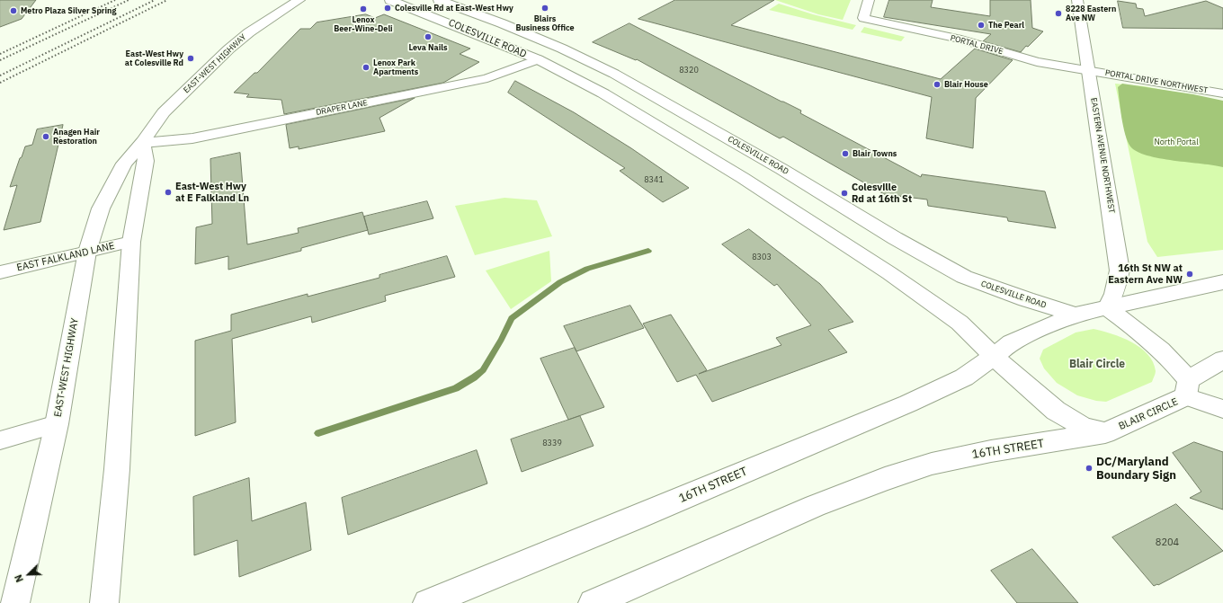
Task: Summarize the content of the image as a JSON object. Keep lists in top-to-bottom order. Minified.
{"streets":{"main road":["COLESVILLE ROAD","EAST-WEST HIGHWAY","EASTERN AVENUE NORTHWEST","BLAIR CIRCLE","16TH STREET"],"street":["PORTAL DRIVE","PORTAL DRIVE NORTHWEST","DRAPER LANE","EAST FALKLAND LANE"]},"crossings":[["COLESVILLE ROAD","DRAPER LANE"],["COLESVILLE ROAD","16TH STREET"],["PORTAL DRIVE","PORTAL DRIVE NORTHWEST"],["PORTAL DRIVE","EASTERN AVENUE NORTHWEST"],["EAST-WEST HIGHWAY","DRAPER LANE"],["EAST-WEST HIGHWAY","EAST FALKLAND LANE"],["PORTAL DRIVE NORTHWEST","EASTERN AVENUE NORTHWEST"],["BLAIR CIRCLE","16TH STREET"]],"districts":["Blair Circle"],"parks":["North Portal"],"places":["Colesville Rd at East-West Hwy","Blairs Business Office","Lenox Beer-Wine-Deli","Metro Plaza Silver Spring","8228 Eastern Ave NW","The Pearl","Leva Nails","East-West Hwy at Colesville Rd","Lenox Park Apartments","Blair House","Anagen Hair Restoration","Blair Towns","East-West Hwy at E Falkland Ln","Colesville Rd at 16th St","16th St NW at Eastern Ave NW","DC/Maryland Boundary Sign"],"house_numbers":["8320","8341","8303","8339","8204"],"north":"bottom left"}
